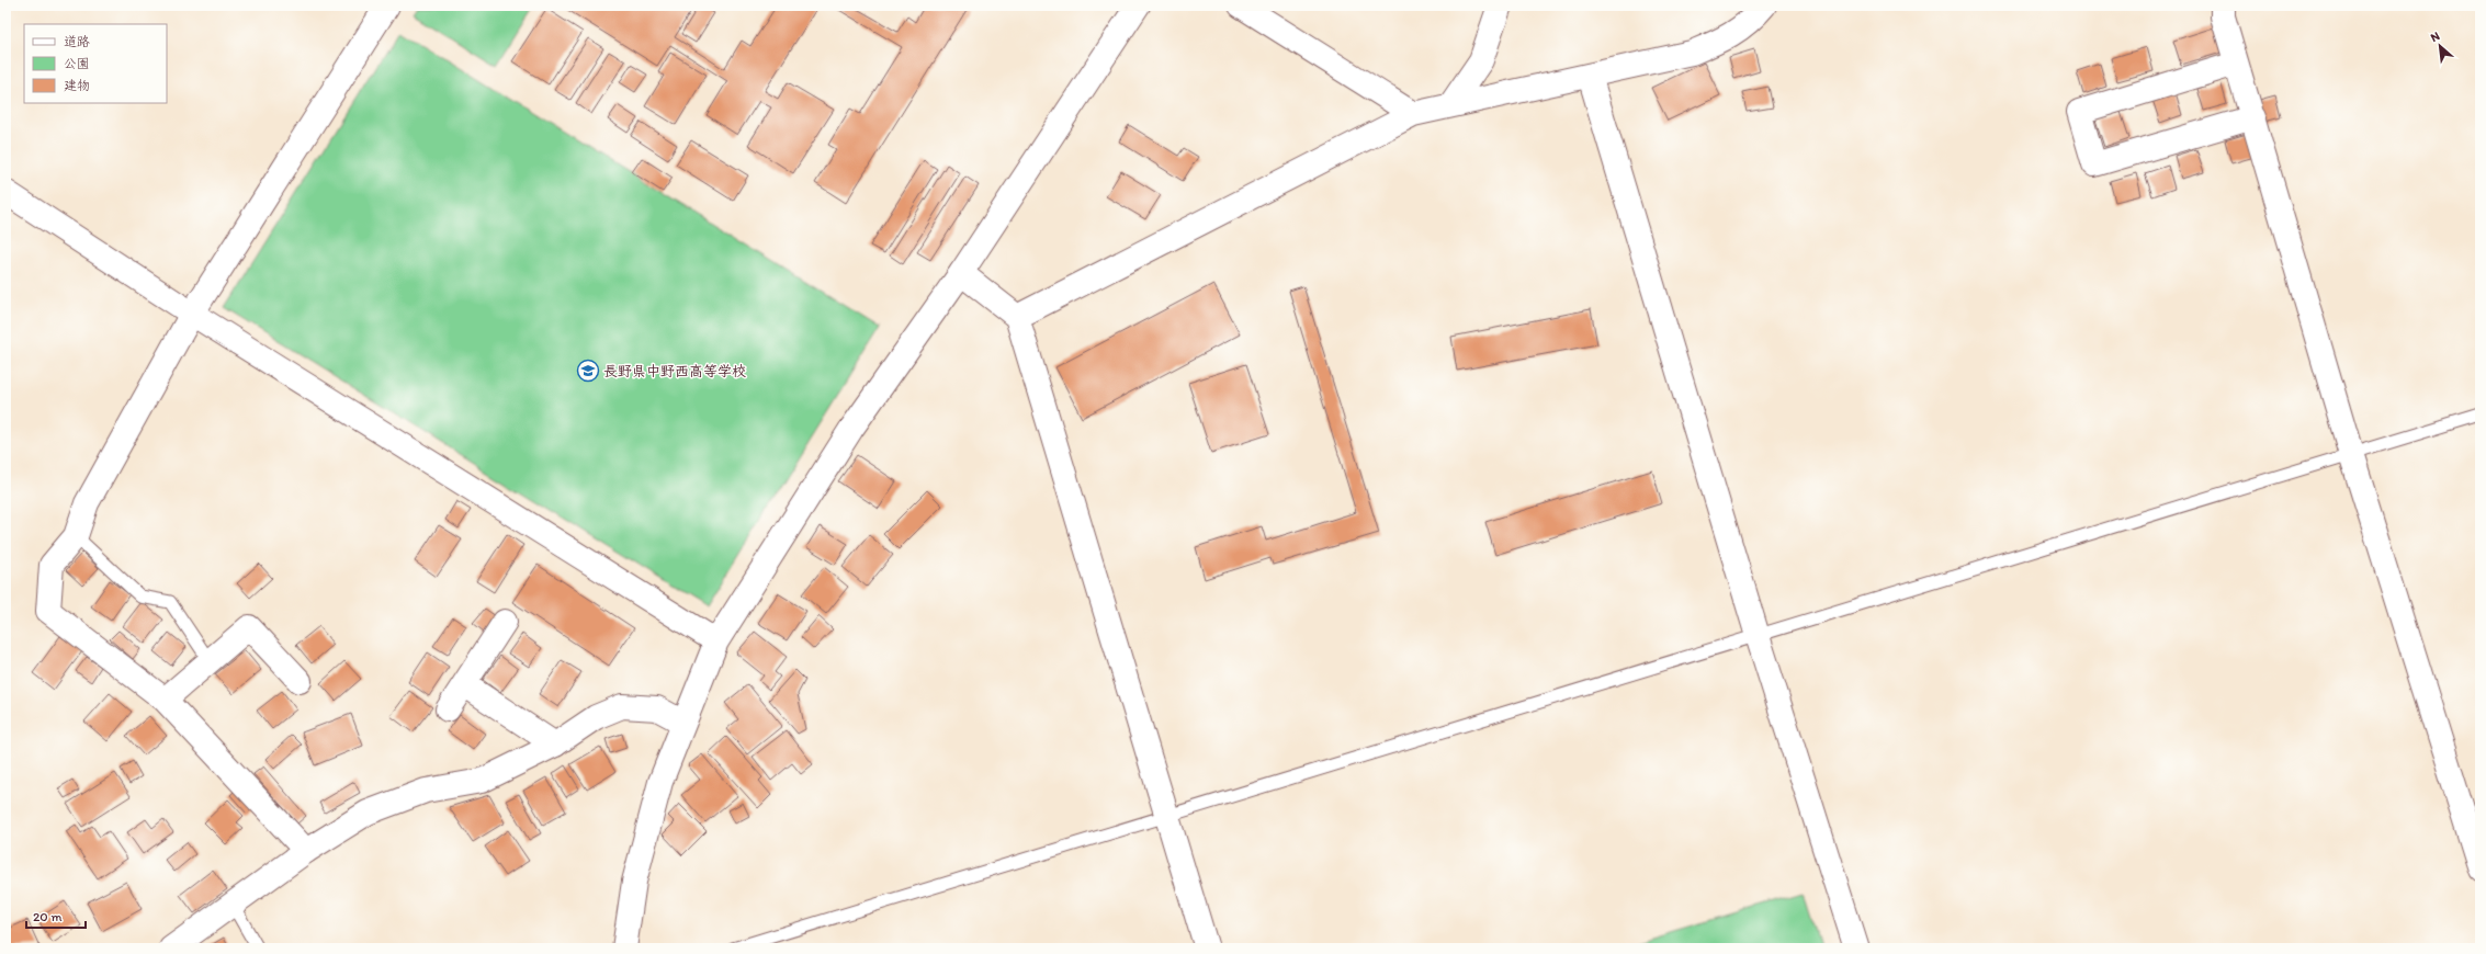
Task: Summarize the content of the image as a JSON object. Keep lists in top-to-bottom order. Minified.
{"places":{"school or university":["長野県中野西高等学校"]},"legend":["道路","公園","建物"],"scale_bar":"20 m","north":"top left"}
